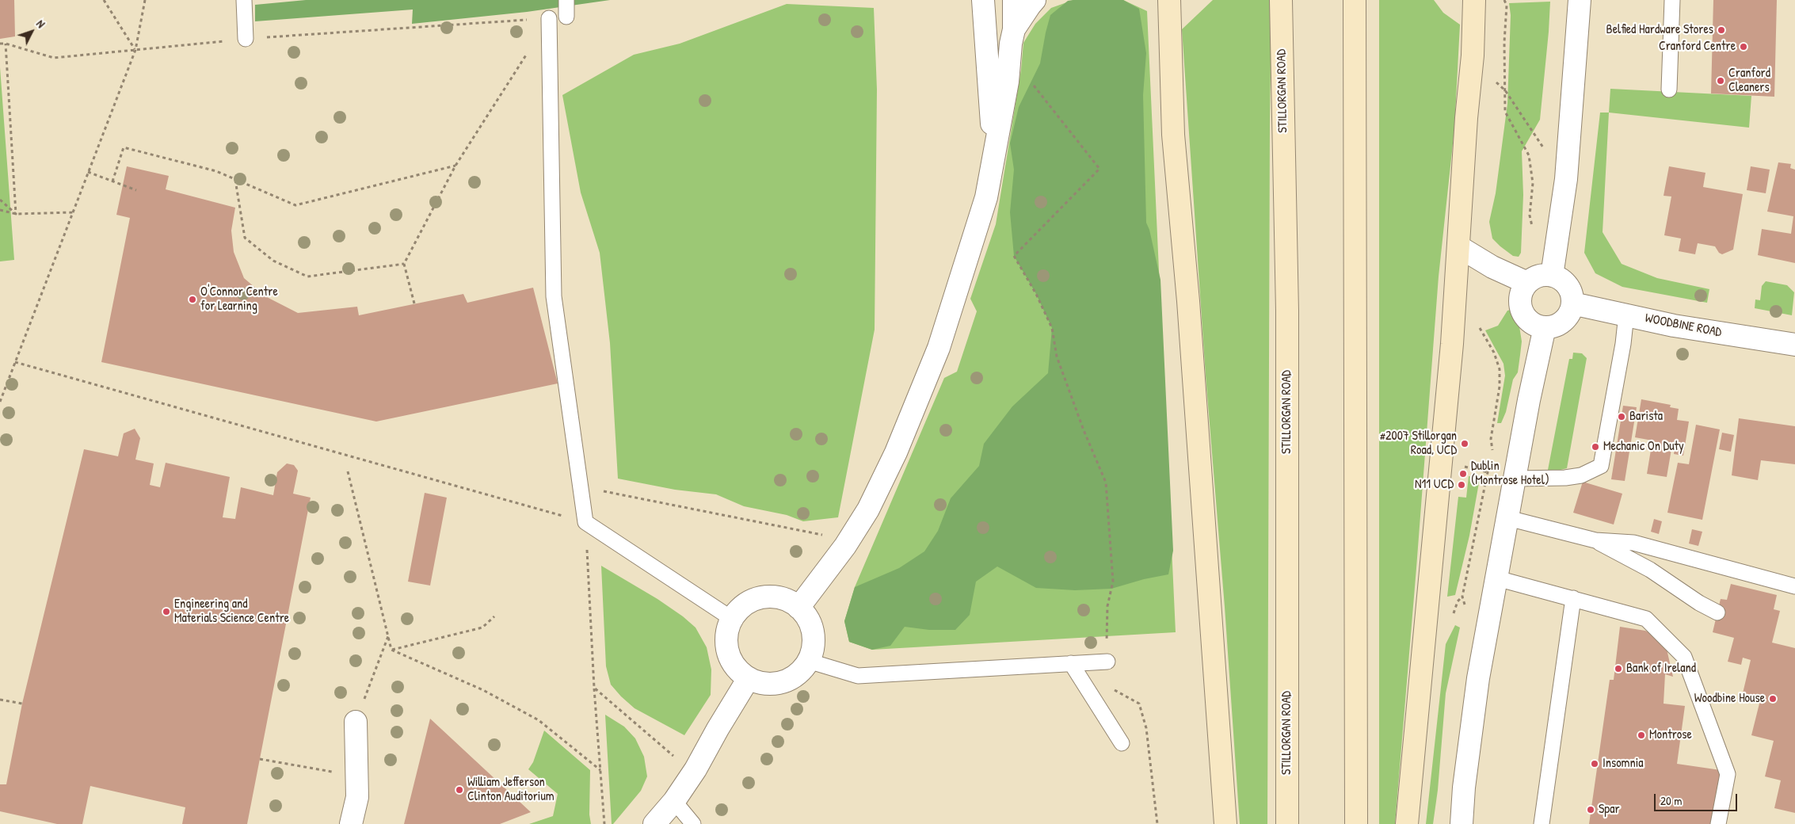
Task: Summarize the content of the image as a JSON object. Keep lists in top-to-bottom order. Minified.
{"streets":{"main road":["STILLORGAN ROAD"],"street":["WOODBINE ROAD"]},"places":["Belfied Hardware Stores","Cranford Centre","Cranford Cleaners","O'Connor Centre for Learning","Barista","#2007 Stillorgan Road, UCD","Mechanic On Duty","Dublin (Montrose Hotel)","N11 UCD","Engineering and Materials Science Centre","Bank of Ireland","Woodbine House","Montrose","Insomnia","William Jefferson Clinton Auditorium","Spar"],"scale_bar":"20 m","north":"top right"}
